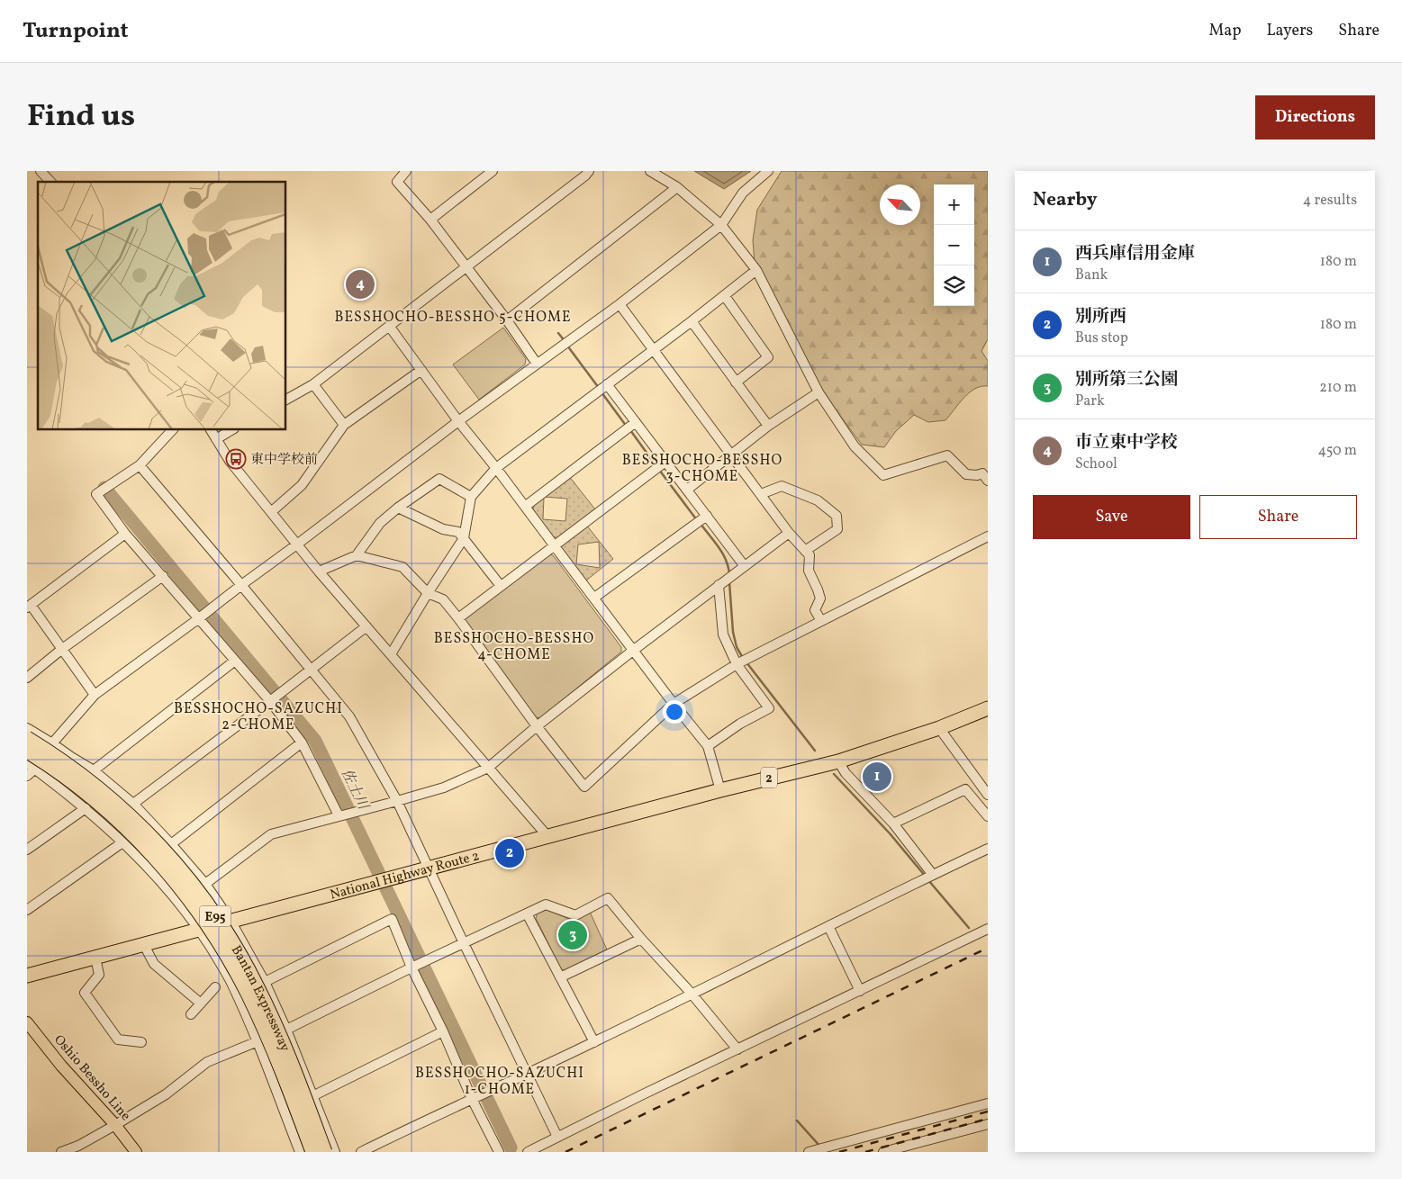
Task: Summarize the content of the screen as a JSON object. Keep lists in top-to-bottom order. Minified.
{"streets":{"highway":["2","National Highway Route 2","E95","Bantan Expressway"],"main road":["Oshio Bessho Line"]},"districts":["BESSHOCHO-BESSHO 5-CHOME","BESSHOCHO-BESSHO 3-CHOME","BESSHOCHO-BESSHO 4-CHOME","BESSHOCHO-SAZUCHI 2-CHOME","BESSHOCHO-SAZUCHI 1-CHOME"],"water":["佐土川"],"places":{"bus stop":["東中学校前"]},"north":"top left","page":{"header":"Turnpoint","nav":["Map","Layers","Share"],"title":"Find us","buttons":["Directions",["Save","Share"]],"heading":["Nearby","4 results"],"map_buttons":["+","−"],"list":[{"mark":"1","name":"西兵庫信用金庫","note":"Bank","value":"180 m"},{"mark":"2","name":"別所西","note":"Bus stop","value":"180 m"},{"mark":"3","name":"別所第三公園","note":"Park","value":"210 m"},{"mark":"4","name":"市立東中学校","note":"School","value":"450 m"}],"pins":["4","1","2","3"]}}
